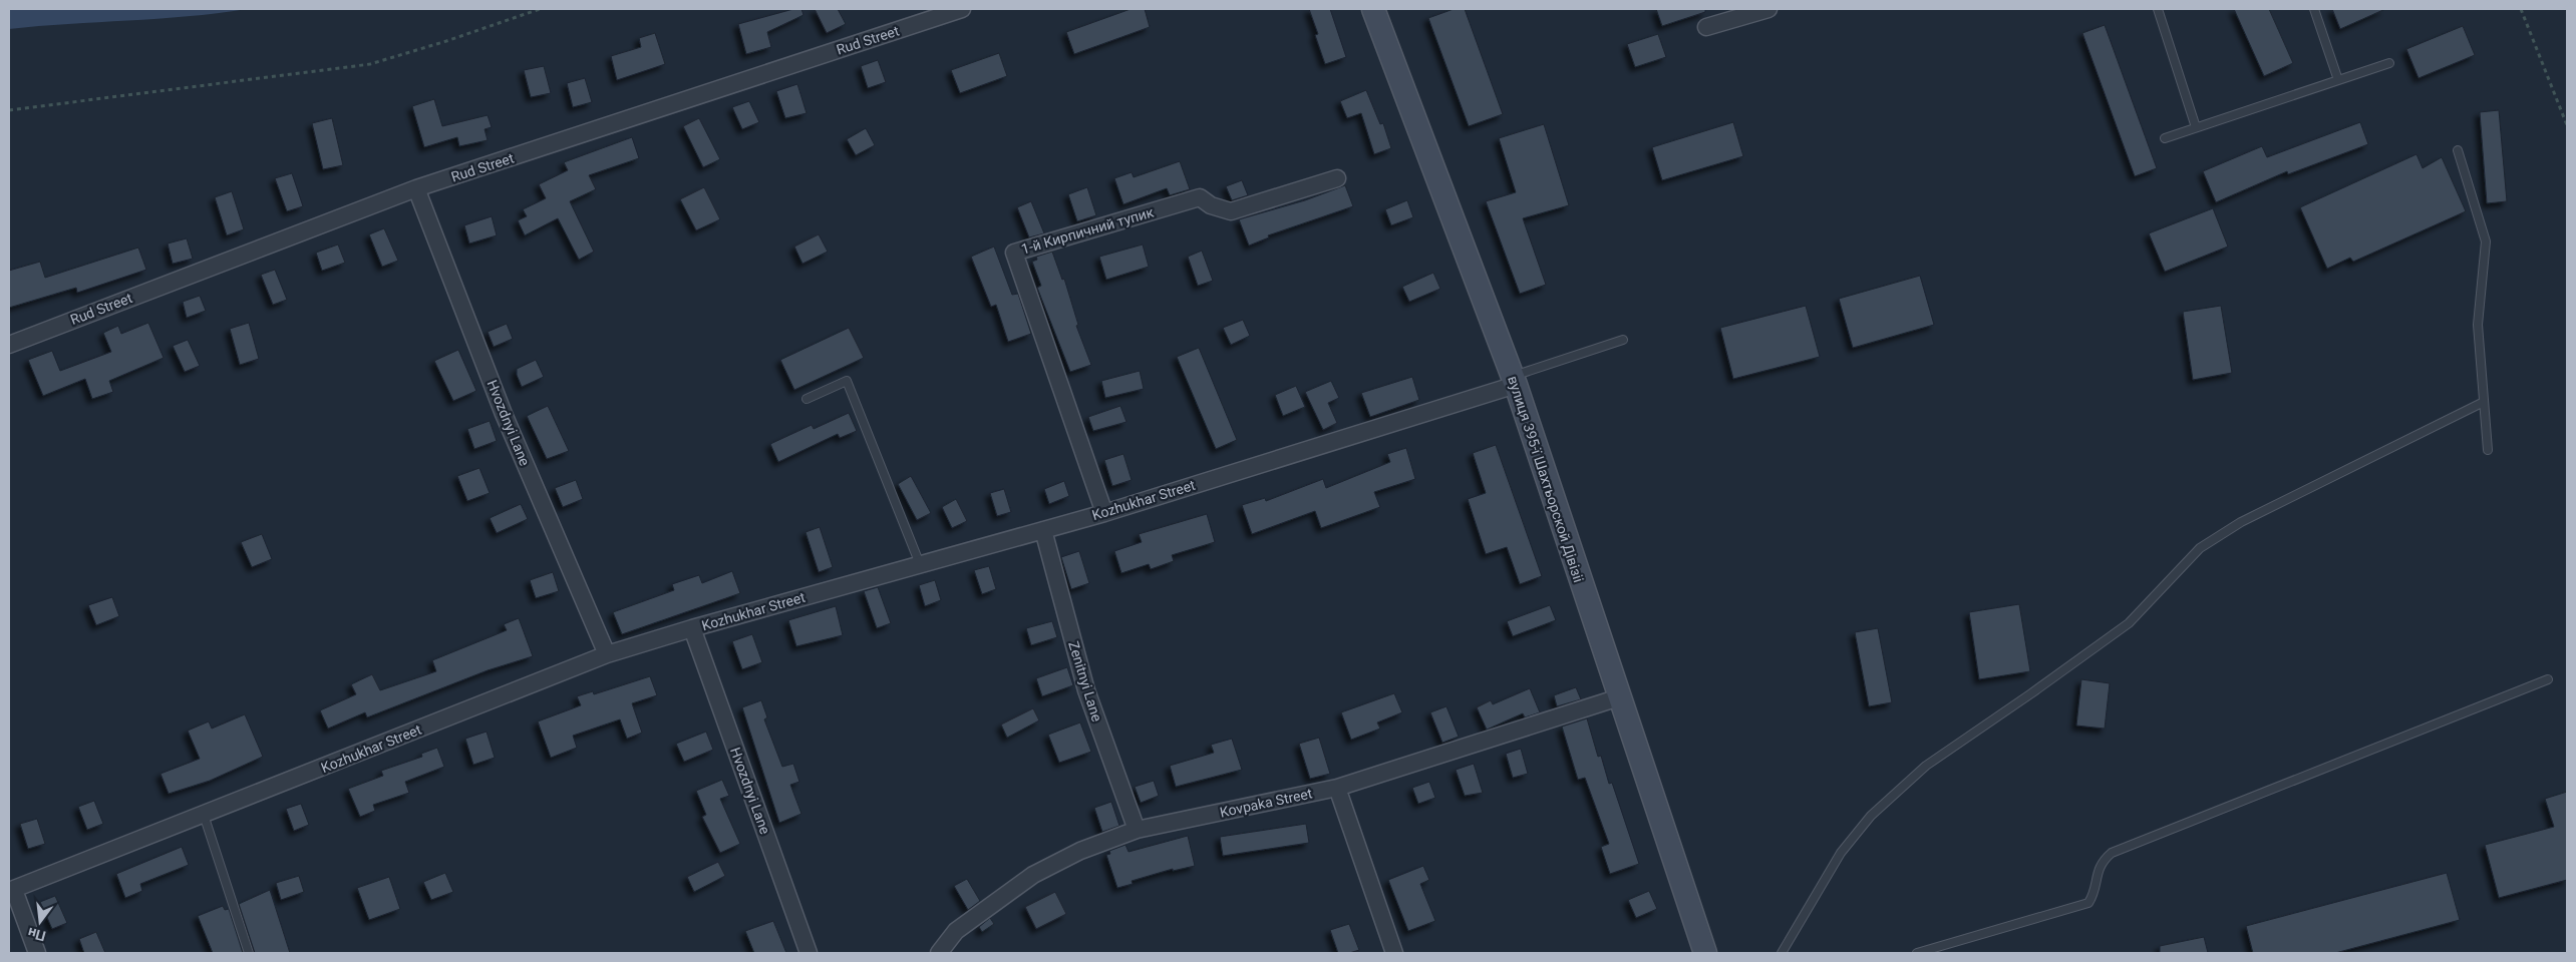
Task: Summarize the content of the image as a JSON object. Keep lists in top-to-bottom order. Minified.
{"streets":{"street":["Rud Street","1-й Кирпичний тупик","Hvozdnyi Lane","вулиця 395-ї Шахтьорской Дівізіі","Kozhukhar Street","Zenitnyi Lane","Kovpaka Street"]},"crossings":[["Rud Street","Hvozdnyi Lane"],["1-й Кирпичний тупик","Kozhukhar Street"],["Hvozdnyi Lane","Kozhukhar Street"],["вулиця 395-ї Шахтьорской Дівізіі","Kozhukhar Street"],["вулиця 395-ї Шахтьорской Дівізіі","Kovpaka Street"],["Kozhukhar Street","Zenitnyi Lane"],["Zenitnyi Lane","Kovpaka Street"]],"north":"bottom"}
